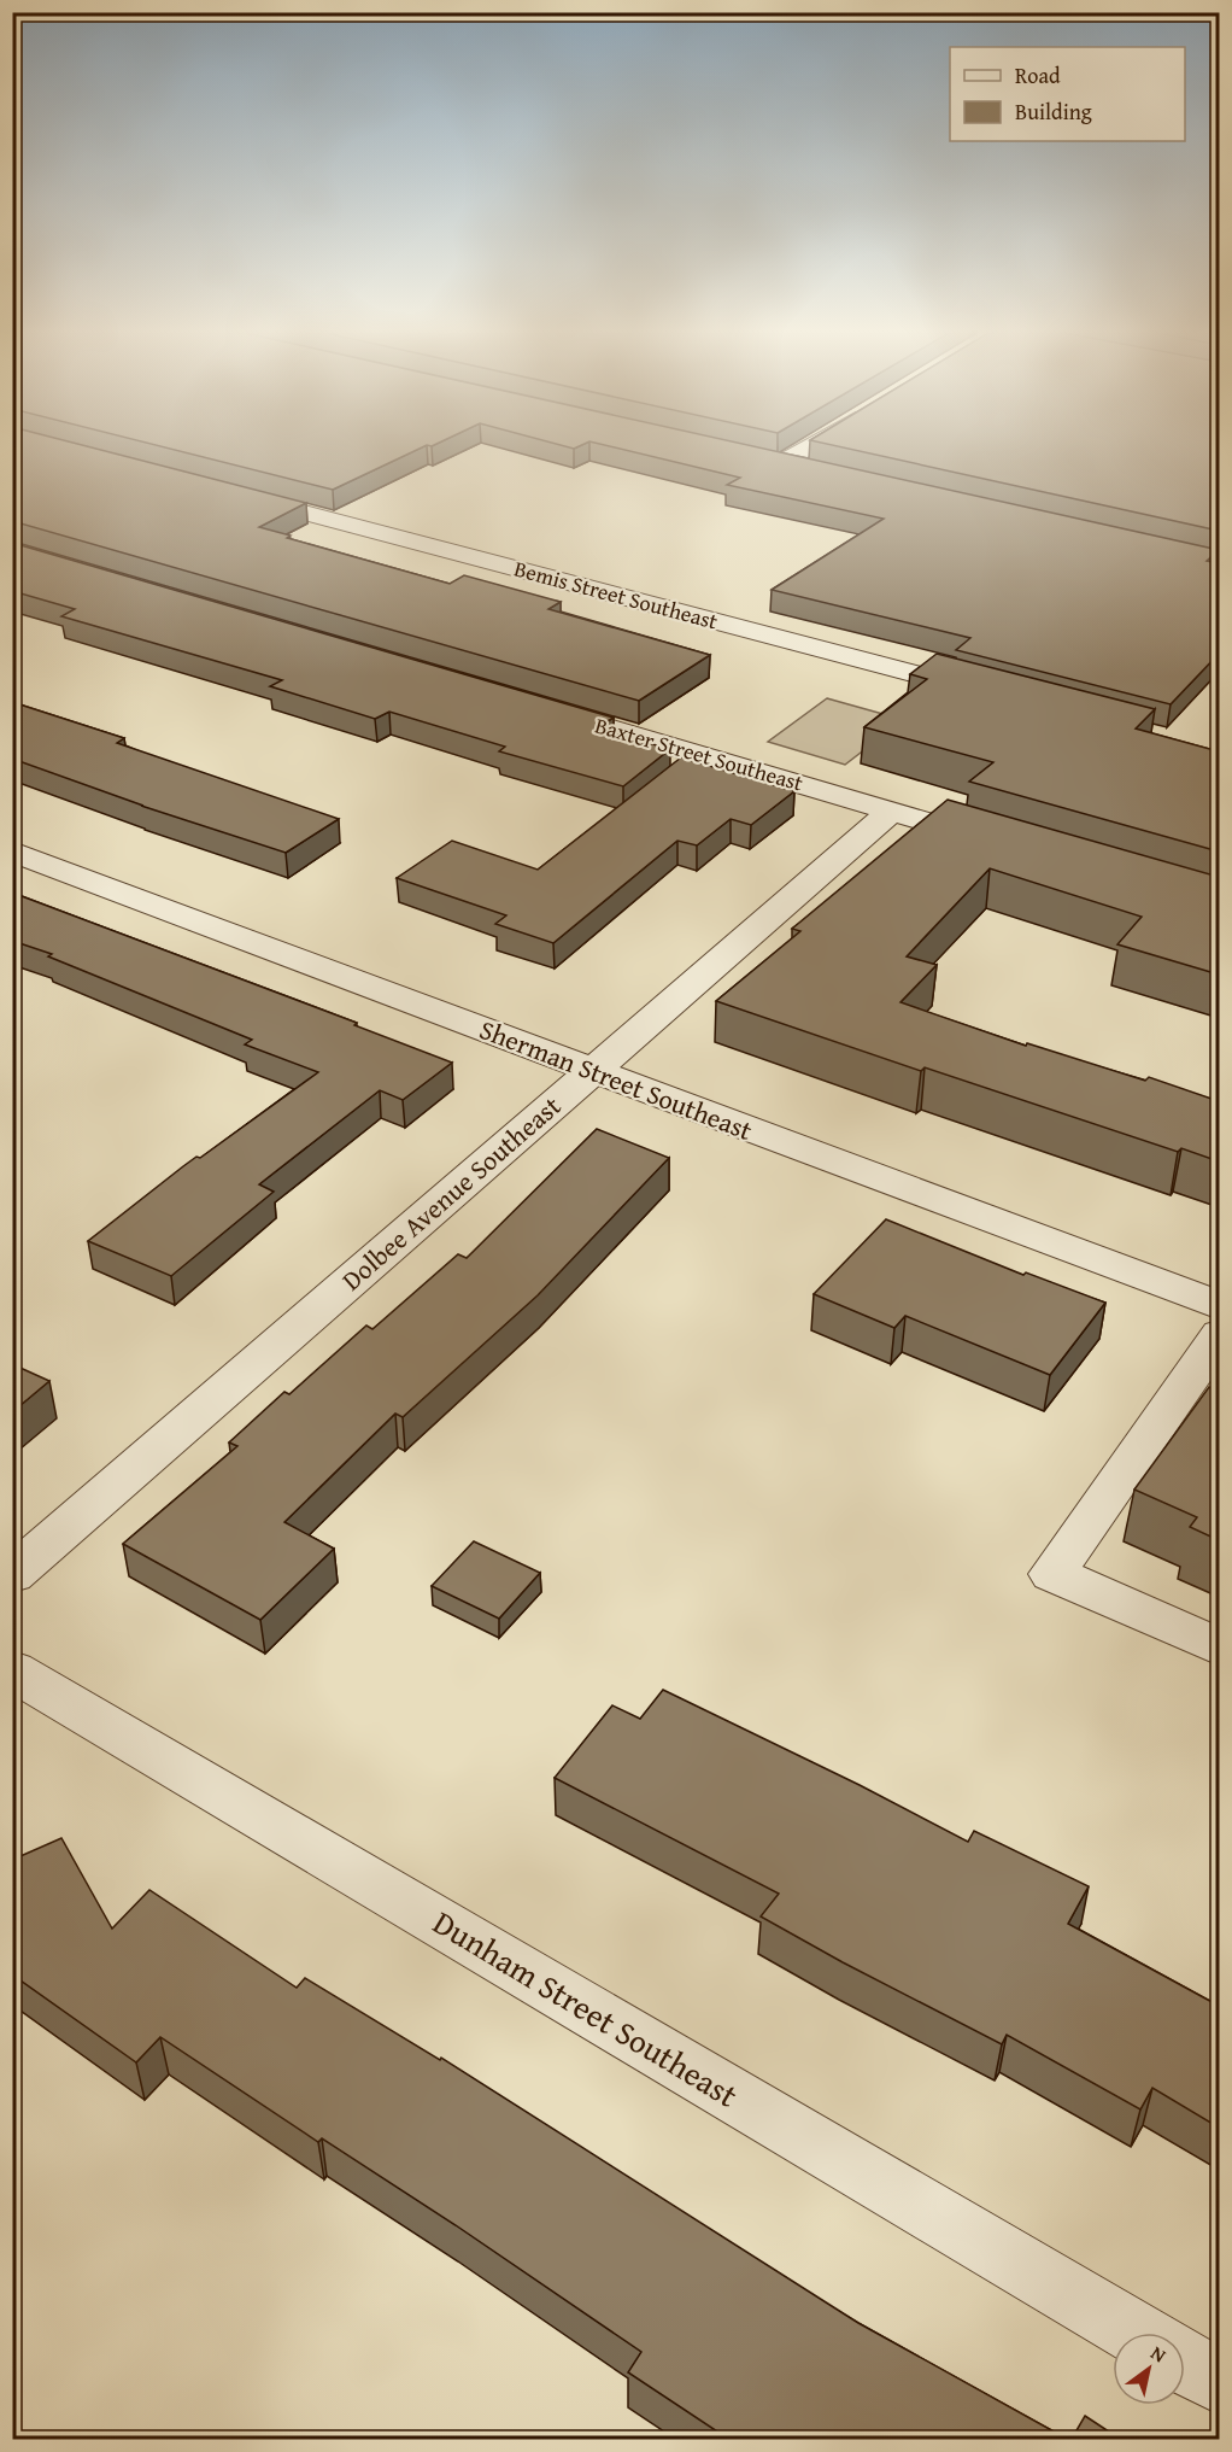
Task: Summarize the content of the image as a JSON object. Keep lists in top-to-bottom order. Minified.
{"streets":{"street":["Bemis Street Southeast","Baxter Street Southeast","Sherman Street Southeast","Dolbee Avenue Southeast","Dunham Street Southeast"]},"crossings":[["Baxter Street Southeast","Dolbee Avenue Southeast"],["Sherman Street Southeast","Dolbee Avenue Southeast"]],"legend":["Road","Building"],"north":"top right"}
